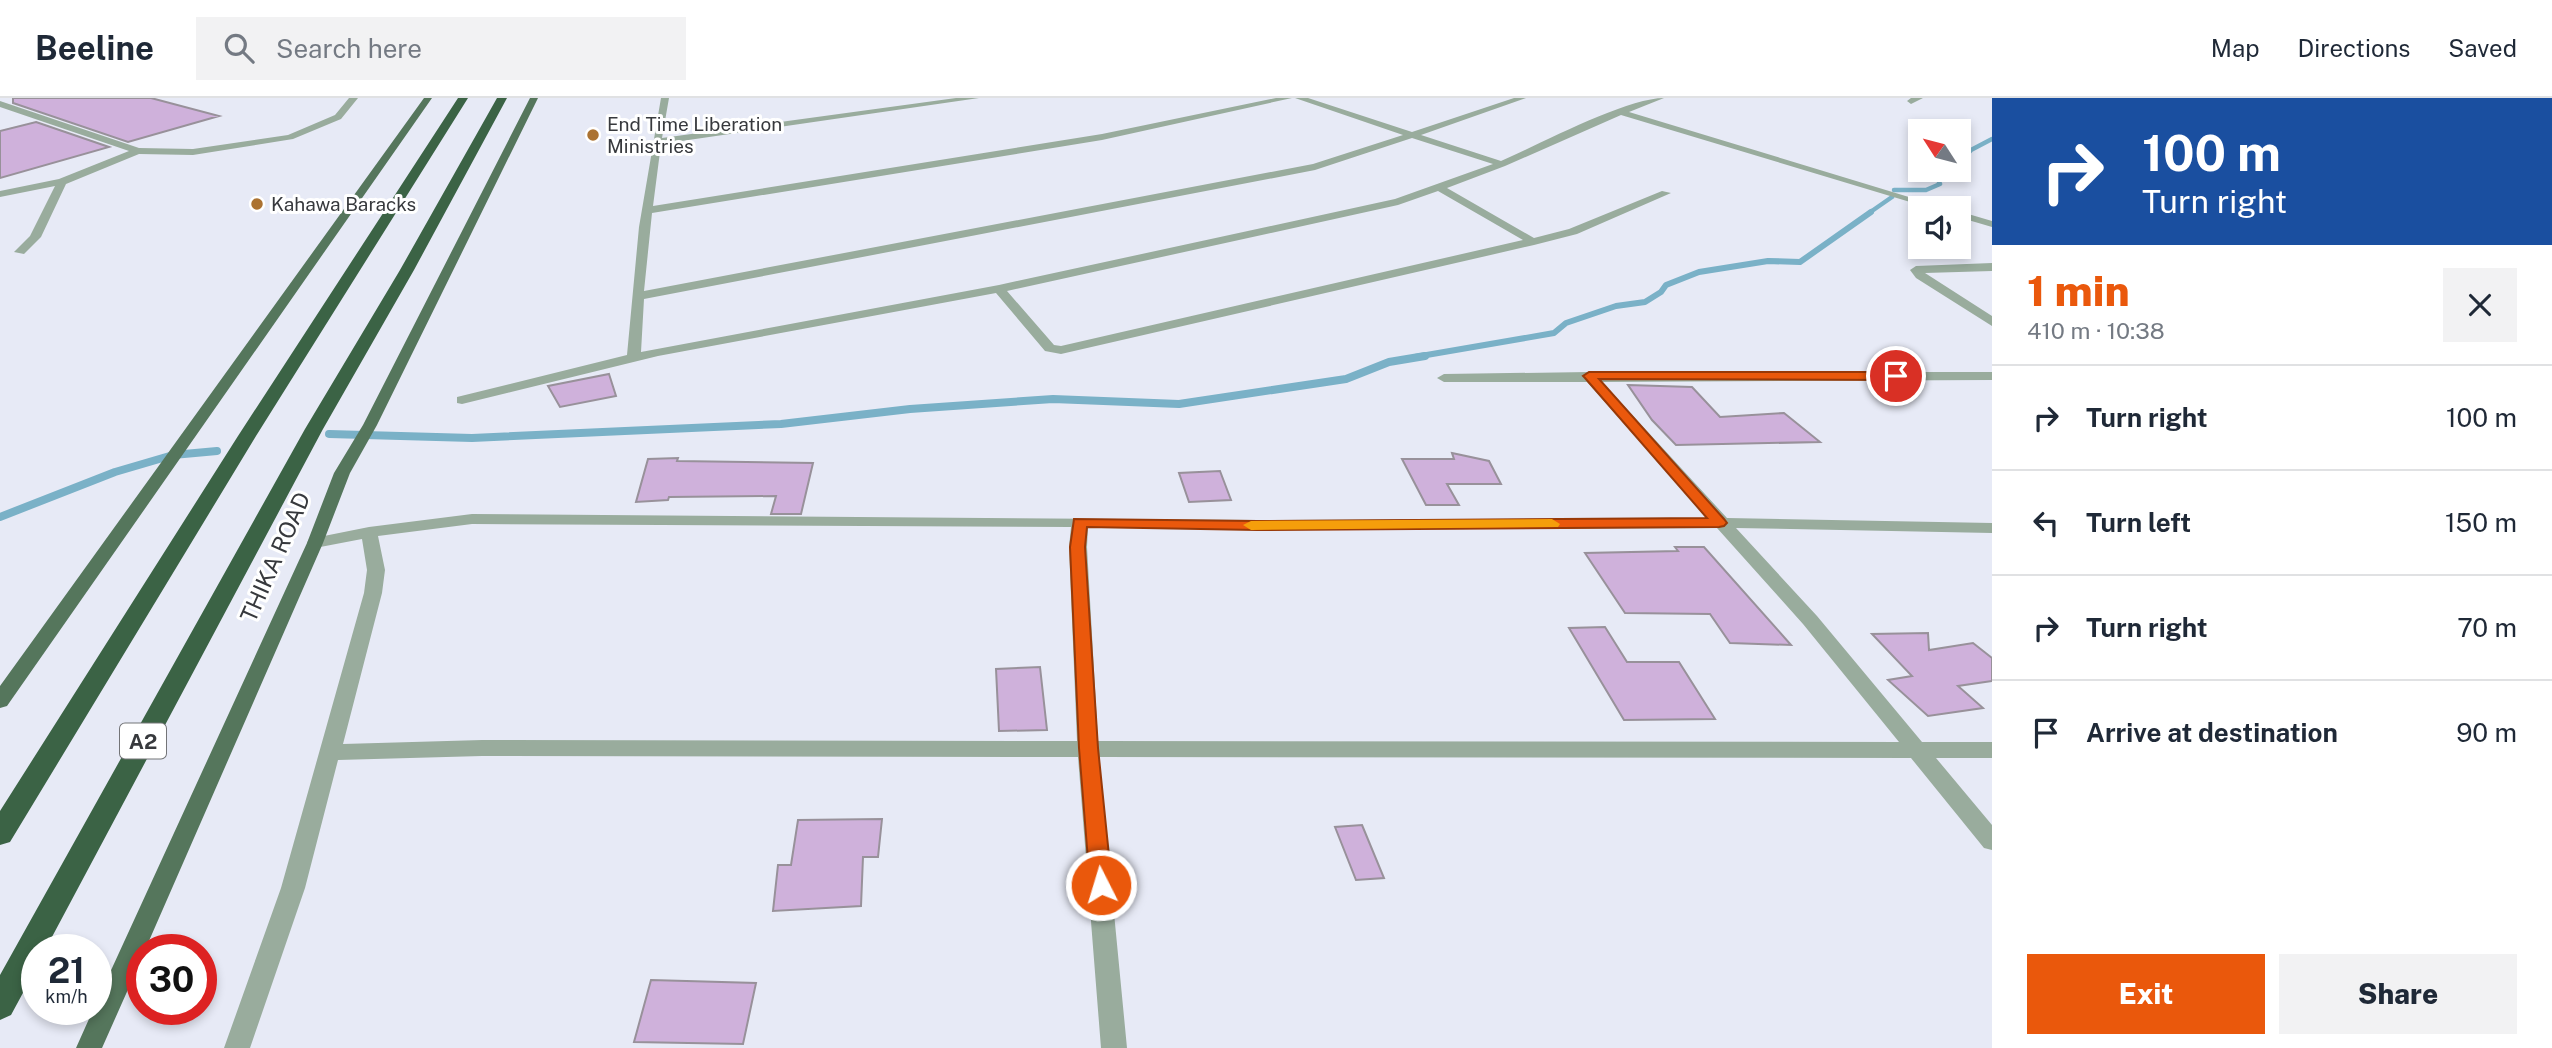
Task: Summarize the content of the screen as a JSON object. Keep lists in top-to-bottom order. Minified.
{"streets":{"highway":["THIKA ROAD","A2"]},"places":["End Time Liberation Ministries","Kahawa Baracks"],"north":"top left","page":{"header":"Beeline","search":"Search here","nav":["Map","Directions","Saved"],"turn":["100 m","Turn right"],"heading":["1 min","410 m · 10:38"],"list":[{"name":"Turn right","value":"100 m"},{"name":"Turn left","value":"150 m"},{"name":"Turn right","value":"70 m"},{"name":"Arrive at destination","value":"90 m"}],"speed":"21 km/h","limit":"30","buttons":["Exit","Share"]}}
